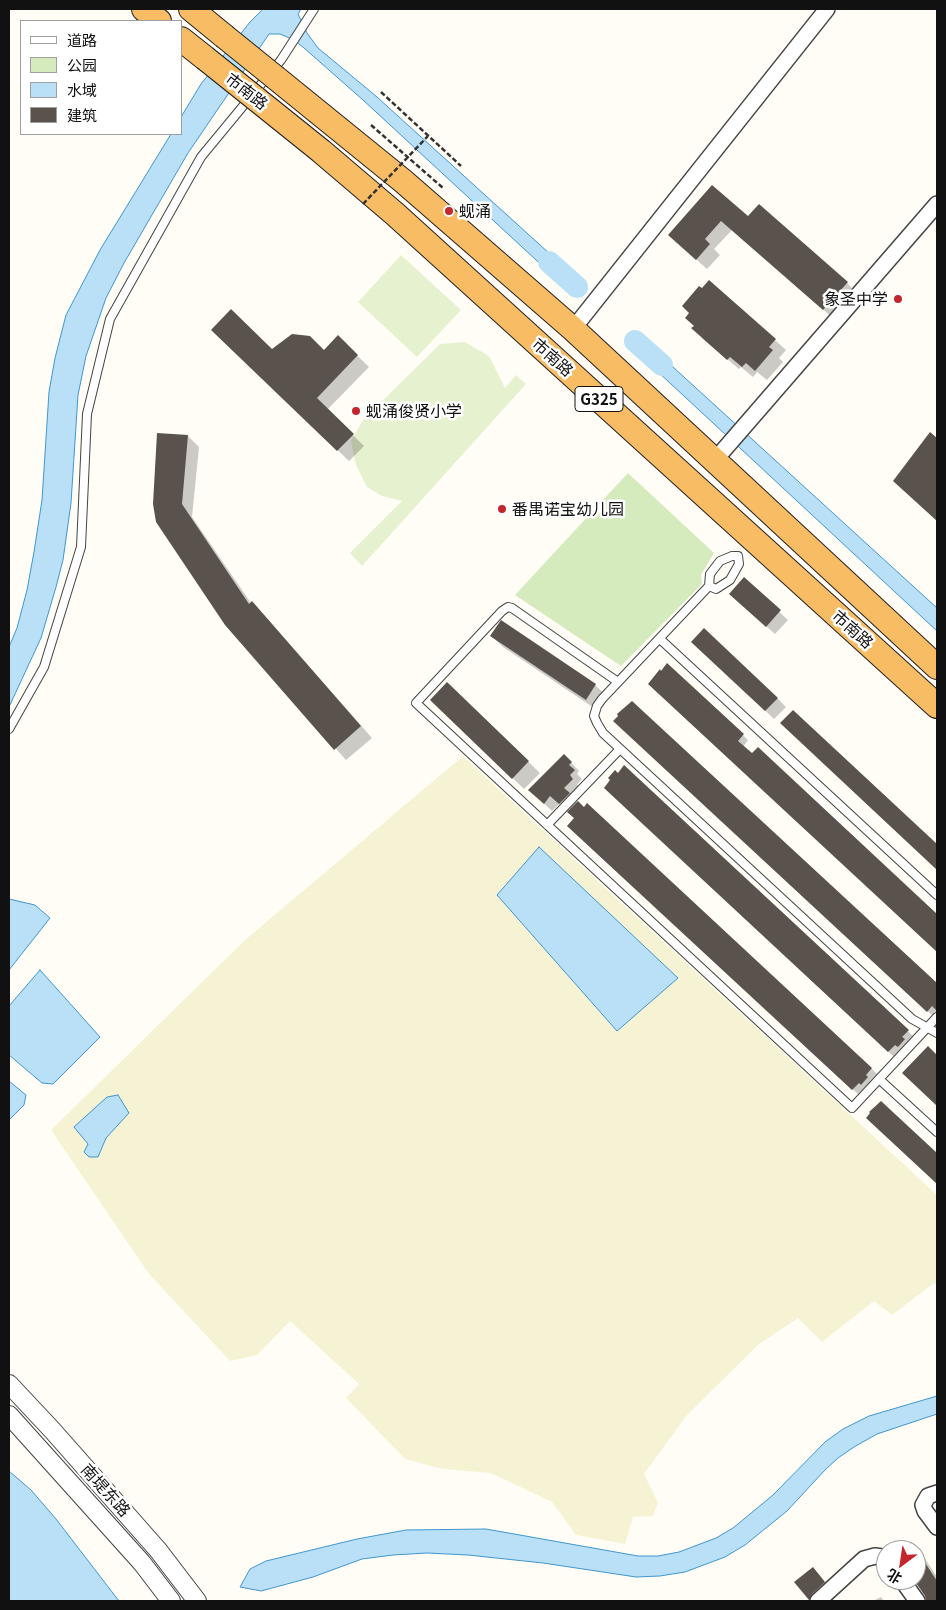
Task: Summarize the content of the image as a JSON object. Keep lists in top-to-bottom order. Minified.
{"streets":{"highway":["市南路","G325"],"street":["南堤东路"]},"places":["蚬涌","象圣中学","蚬涌俊贤小学","番禺诺宝幼儿园"],"legend":["道路","公园","水域","建筑"],"north":"bottom left"}
